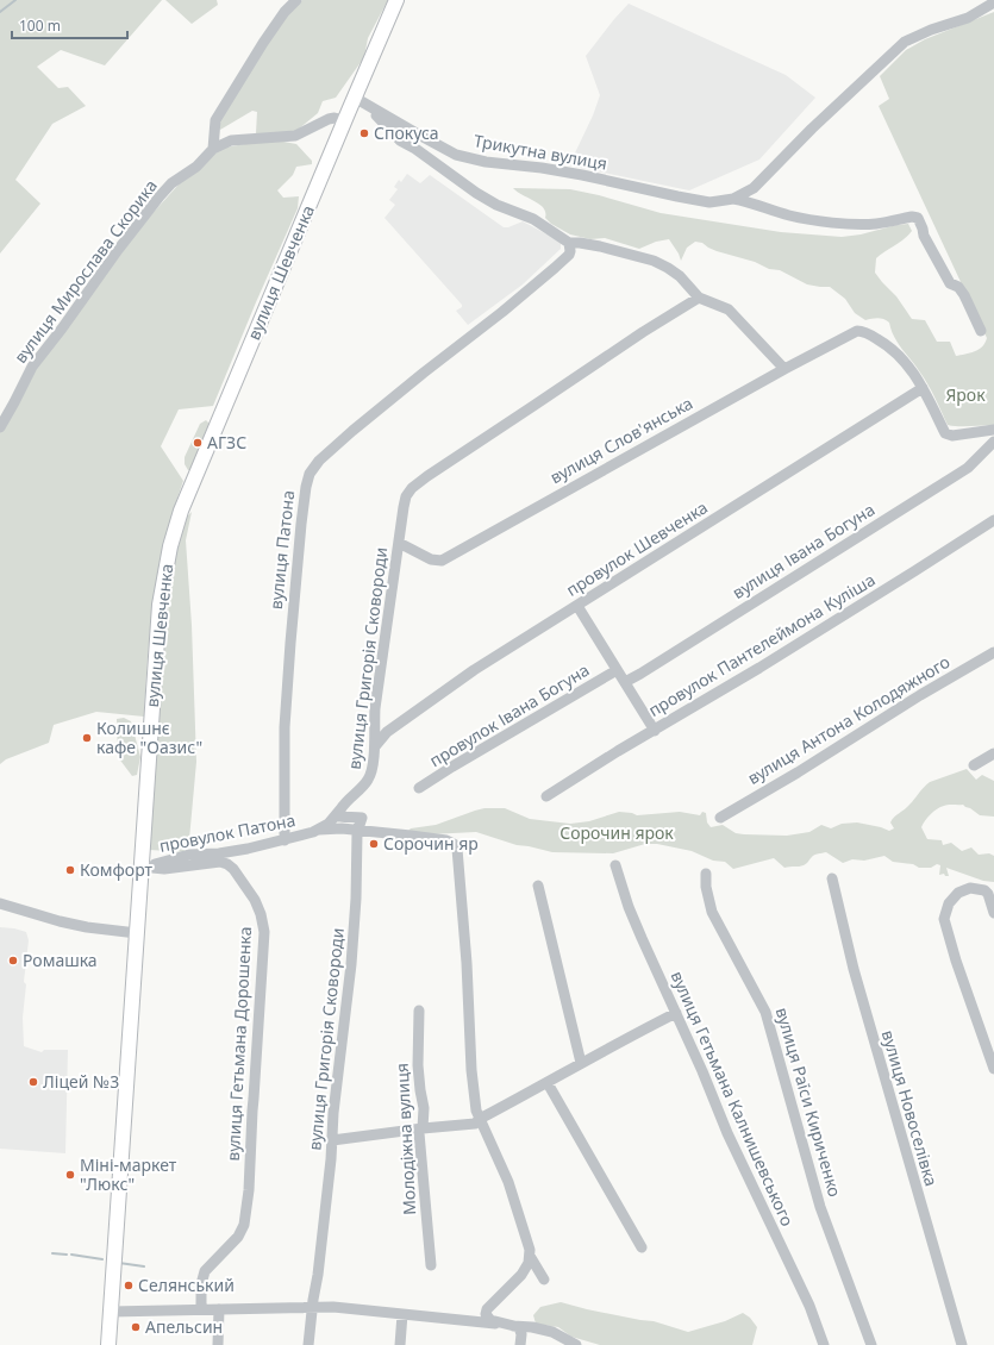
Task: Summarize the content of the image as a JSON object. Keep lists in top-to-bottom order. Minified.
{"streets":{"main road":["вулиця Шевченка"],"street":["Трикутна вулиця","вулиця Мирослава Скорика","вулиця Слов'янська","провулок Шевченка","вулиця Патона","вулиця Івана Богуна","провулок Пантелеймона Куліша","вулиця Григорія Сковороди","провулок Івана Богуна","вулиця Антона Колодяжного","провулок Патона","вулиця Гетьмана Дорошенка","вулиця Гетьмана Калнишевського","вулиця Раїси Кириченко","вулиця Новоселівка","Молодіжна вулиця"]},"crossings":[["Трикутна вулиця","вулиця Шевченка"],["вулиця Мирослава Скорика","вулиця Шевченка"],["вулиця Шевченка","провулок Патона"],["вулиця Шевченка","вулиця Гетьмана Дорошенка"],["вулиця Слов'янська","провулок Шевченка"],["вулиця Слов'янська","вулиця Григорія Сковороди"],["провулок Шевченка","вулиця Григорія Сковороди"],["вулиця Патона","провулок Патона"],["вулиця Григорія Сковороди","провулок Патона"],["провулок Патона","вулиця Гетьмана Дорошенка"]],"parks":["Ярок","Сорочин ярок"],"places":["Спокуса","АГЗС","Колишнє кафе \"Оазис\"","Сорочин яр","Комфорт","Ромашка","Ліцей №3","Міні-маркет \"Люкс\"","Селянський","Апельсин"],"scale_bar":"100 m"}
